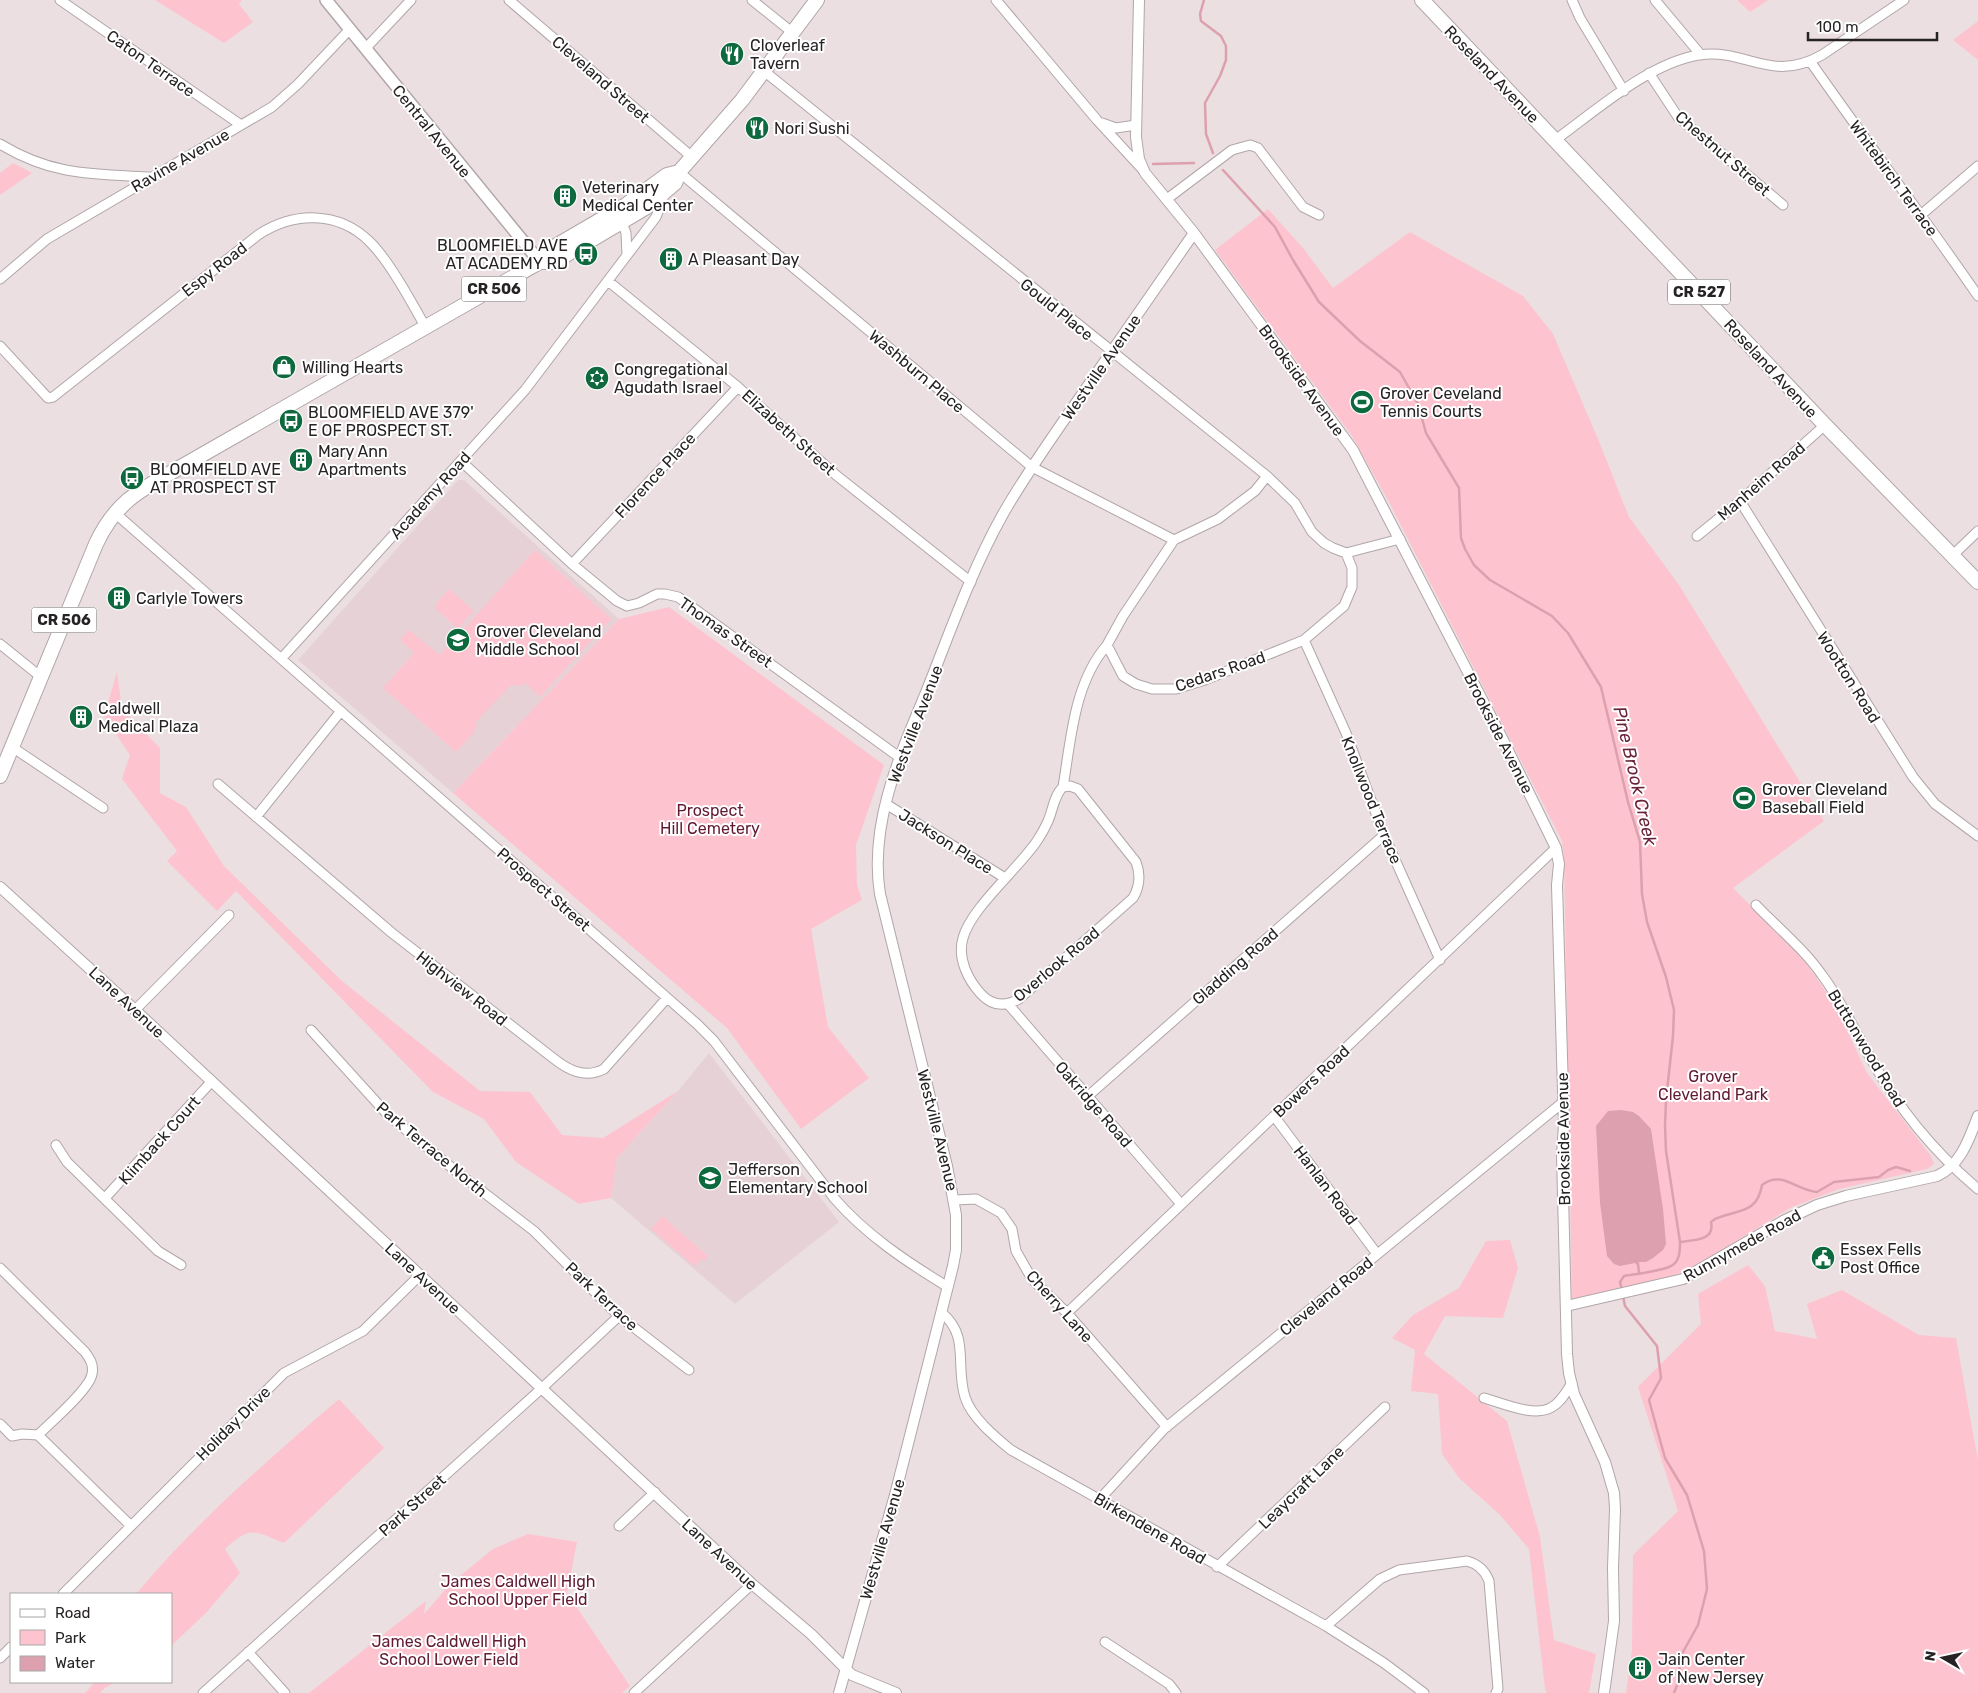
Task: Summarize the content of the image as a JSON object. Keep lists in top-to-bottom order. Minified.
{"streets":{"main road":["Roseland Avenue","Central Avenue","CR 506","CR 527"],"street":["Caton Terrace","Cleveland Street","Chestnut Street","Ravine Avenue","Whitebirch Terrace","Espy Road","Gould Place","Westville Avenue","Washburn Place","Brookside Avenue","Elizabeth Street","Florence Place","Manheim Road","Academy Road","Thomas Street","Cedars Road","Wootton Road","Knollwood Terrace","Jackson Place","Prospect Street","Overlook Road","Gladding Road","Highview Road","Lane Avenue","Buttonwood Road","Bowers Road","Oakridge Road","Klimback Court","Park Terrace North","Hanlan Road","Runnymede Road","Park Terrace","Cleveland Road","Cherry Lane","Holiday Drive","Leaycraft Lane","Park Street","Birkendene Road"]},"crossings":[["Caton Terrace","Ravine Avenue"],["Roseland Avenue","Manheim Road"],["Cleveland Street","CR 506"],["Central Avenue","Ravine Avenue"],["Central Avenue","CR 506"],["Espy Road","CR 506"],["CR 506","Gould Place"],["CR 506","Washburn Place"],["CR 506","Academy Road"],["CR 506","Prospect Street"],["Gould Place","Westville Avenue"],["Gould Place","Cedars Road"],["Westville Avenue","Washburn Place"],["Westville Avenue","Brookside Avenue"],["Westville Avenue","Elizabeth Street"],["Westville Avenue","Thomas Street"],["Westville Avenue","Jackson Place"],["Westville Avenue","Prospect Street"],["Westville Avenue","Lane Avenue"],["Westville Avenue","Cherry Lane"],["Westville Avenue","Birkendene Road"],["Brookside Avenue","Bowers Road"],["Brookside Avenue","Runnymede Road"],["Brookside Avenue","Cleveland Road"],["Elizabeth Street","Florence Place"],["Elizabeth Street","Academy Road"],["Florence Place","Thomas Street"],["Manheim Road","Wootton Road"],["Academy Road","Thomas Street"],["Academy Road","Prospect Street"],["Cedars Road","Knollwood Terrace"],["Cedars Road","Overlook Road"],["Knollwood Terrace","Gladding Road"],["Knollwood Terrace","Bowers Road"],["Jackson Place","Overlook Road"],["Prospect Street","Highview Road"],["Overlook Road","Oakridge Road"],["Gladding Road","Oakridge Road"],["Lane Avenue","Klimback Court"],["Lane Avenue","Holiday Drive"],["Lane Avenue","Park Street"],["Buttonwood Road","Runnymede Road"],["Bowers Road","Oakridge Road"],["Bowers Road","Hanlan Road"],["Bowers Road","Cherry Lane"],["Park Terrace North","Park Terrace"],["Hanlan Road","Cleveland Road"],["Park Terrace","Park Street"],["Cleveland Road","Cherry Lane"],["Cleveland Road","Birkendene Road"],["Leaycraft Lane","Birkendene Road"]],"water":["Pine Brook Creek"],"parks":["Prospect Hill Cemetery","Grover Cleveland Park","James Caldwell High School Upper Field","James Caldwell High School Lower Field"],"places":{"restaurant":["Cloverleaf Tavern","Nori Sushi"],"building":["Veterinary Medical Center","A Pleasant Day","Mary Ann Apartments","Carlyle Towers","Caldwell Medical Plaza","Jain Center of New Jersey"],"bus stop":["BLOOMFIELD AVE AT ACADEMY RD","BLOOMFIELD AVE 379' E OF PROSPECT ST.","BLOOMFIELD AVE AT PROSPECT ST"],"shop":["Willing Hearts"],"synagogue":["Congregational Agudath Israel"],"sports":["Grover Ceveland Tennis Courts","Grover Cleveland Baseball Field"],"school or university":["Grover Cleveland Middle School","Jefferson Elementary School"],"public building":["Essex Fells Post Office"]},"legend":["Road","Park","Water"],"scale_bar":"100 m","north":"left"}
